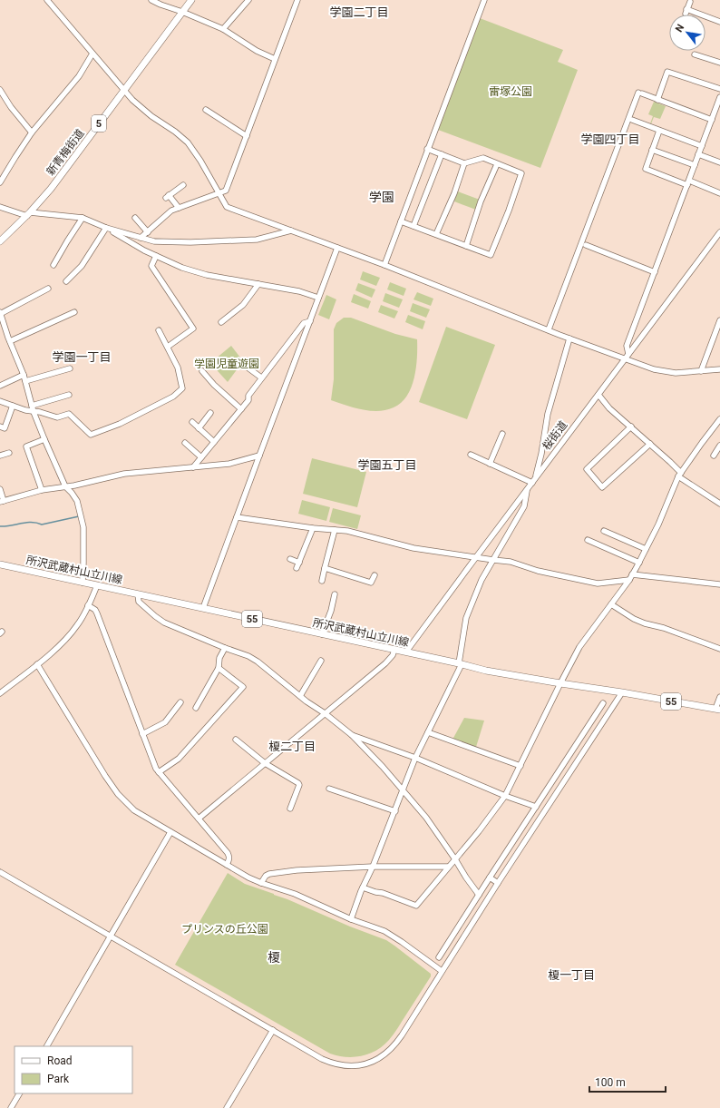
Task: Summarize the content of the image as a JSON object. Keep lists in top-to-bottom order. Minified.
{"streets":{"main road":["5","新青梅街道","所沢武蔵村山立川線","55"],"street":["桜街道"]},"crossings":[["桜街道","所沢武蔵村山立川線"]],"districts":["学園二丁目","学園四丁目","学園","学園一丁目","学園五丁目","榎二丁目","榎","榎一丁目"],"parks":["雷塚公園","学園児童遊園","プリンスの丘公園"],"legend":["Road","Park"],"scale_bar":"100 m","north":"top left"}
